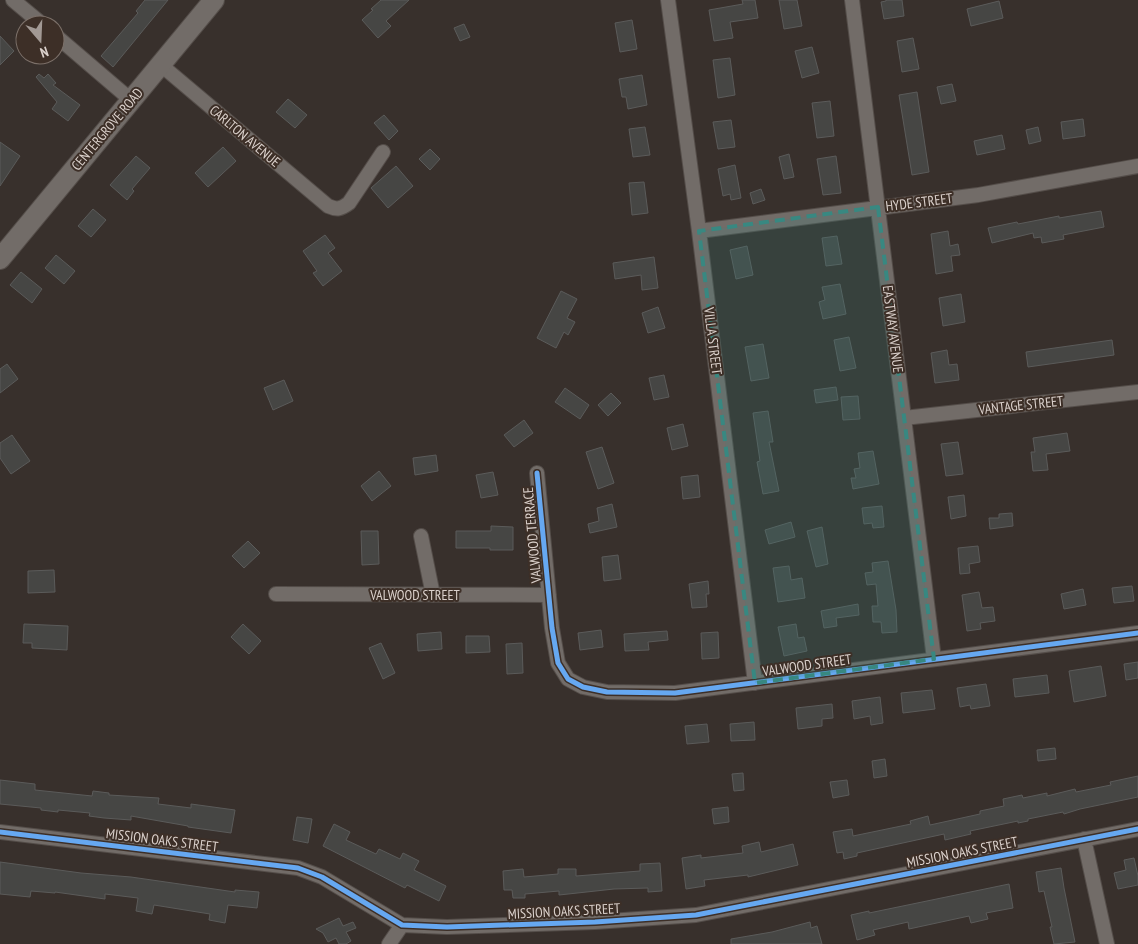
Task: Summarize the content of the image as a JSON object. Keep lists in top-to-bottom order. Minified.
{"streets":{"street":["CENTERGROVE ROAD","CARLTON AVENUE","HYDE STREET","EASTWAY AVENUE","VILLA STREET","VANTAGE STREET","VALWOOD TERRACE","VALWOOD STREET","MISSION OAKS STREET"]},"crossings":[["CENTERGROVE ROAD","CARLTON AVENUE"],["HYDE STREET","EASTWAY AVENUE"],["HYDE STREET","VILLA STREET"],["EASTWAY AVENUE","VANTAGE STREET"],["EASTWAY AVENUE","VALWOOD STREET"],["VILLA STREET","VALWOOD STREET"],["VALWOOD TERRACE","VALWOOD STREET"]],"north":"bottom"}
